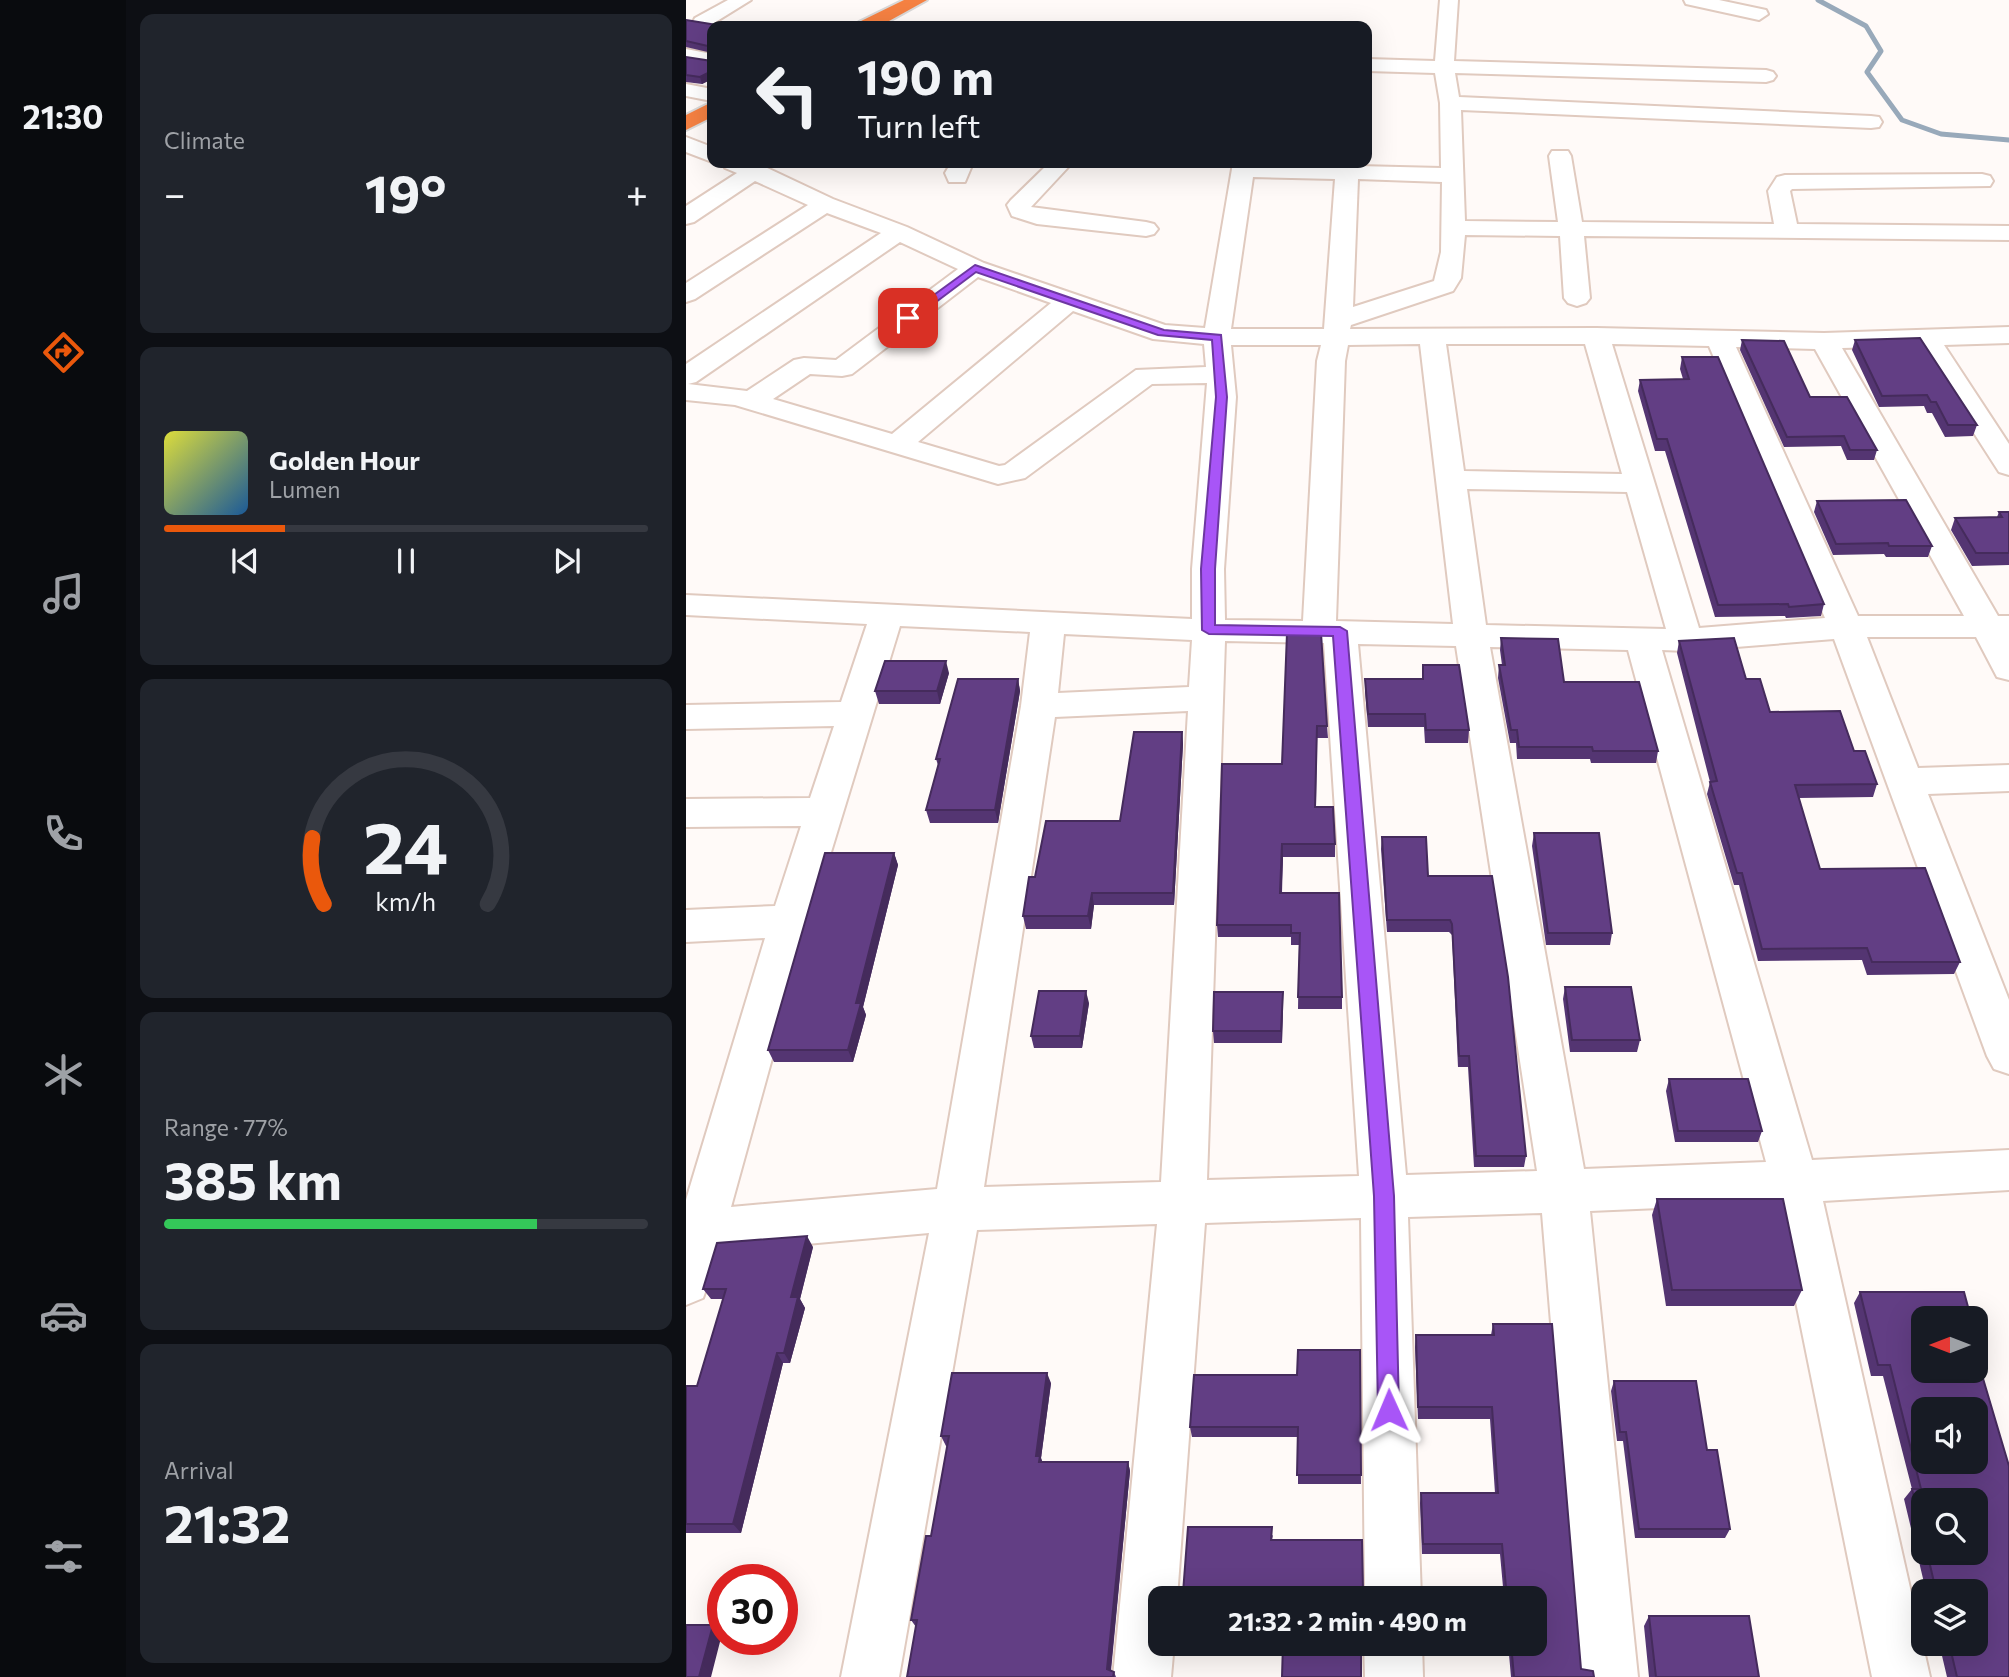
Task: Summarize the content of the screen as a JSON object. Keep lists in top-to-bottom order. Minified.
{"north":"left","page":{"tabs":"21:30","tile":["Climate",["Range · 77%","385 km"],["Arrival","21:32"]],"turn":["190 m","Turn left"],"heat":["−","19°","+"],"song":["Golden Hour","Lumen"],"limit":"30","trip":"21:32 · 2 min · 490 m","gauge":["24","km/h"]}}
